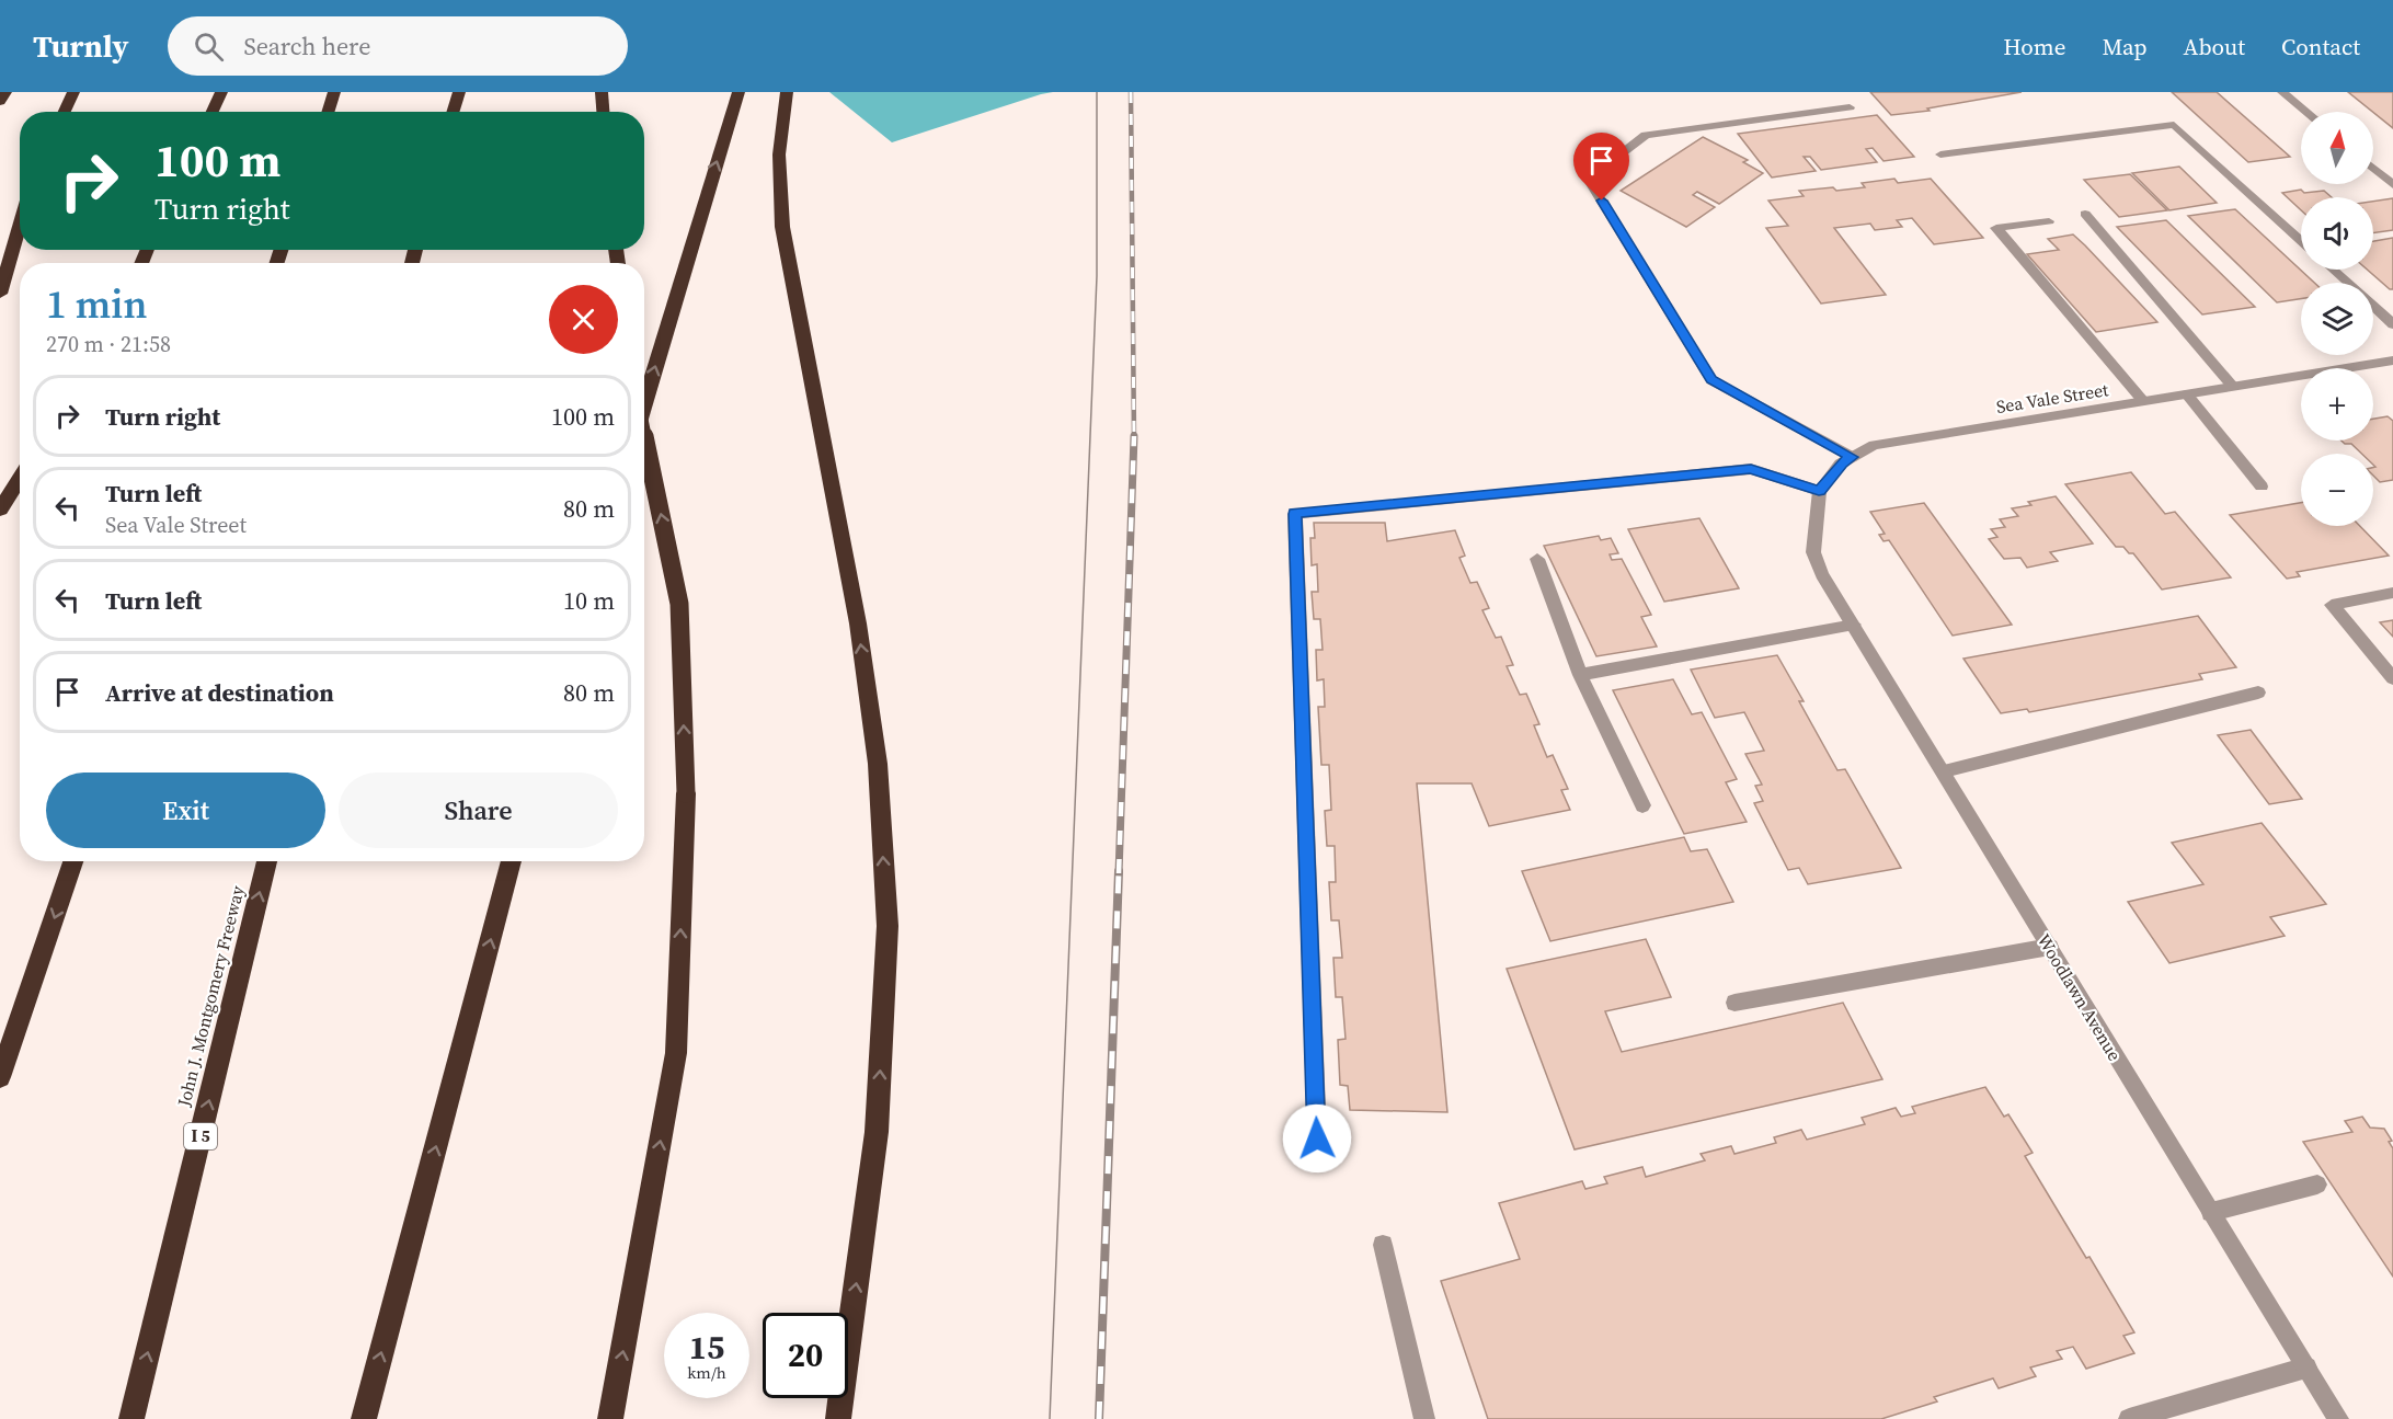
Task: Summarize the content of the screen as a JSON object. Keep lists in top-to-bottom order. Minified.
{"streets":{"highway":["John J. Montgomery Freeway","I 5"],"street":["Sea Vale Street","Woodlawn Avenue"]},"crossings":[["Sea Vale Street","Woodlawn Avenue"]],"one_way":["John J. Montgomery Freeway"],"north":"top","page":{"header":"Turnly","search":"Search here","nav":["Home","Map","About","Contact"],"map_buttons":["+","−"],"turn":["100 m","Turn right"],"heading":["1 min","270 m · 21:58"],"list":[{"name":"Turn right","value":"100 m"},{"name":"Turn left","note":"Sea Vale Street","value":"80 m"},{"name":"Turn left","value":"10 m"},{"name":"Arrive at destination","value":"80 m"}],"buttons":["Exit","Share"],"speed":"15 km/h","limit":"20"}}
